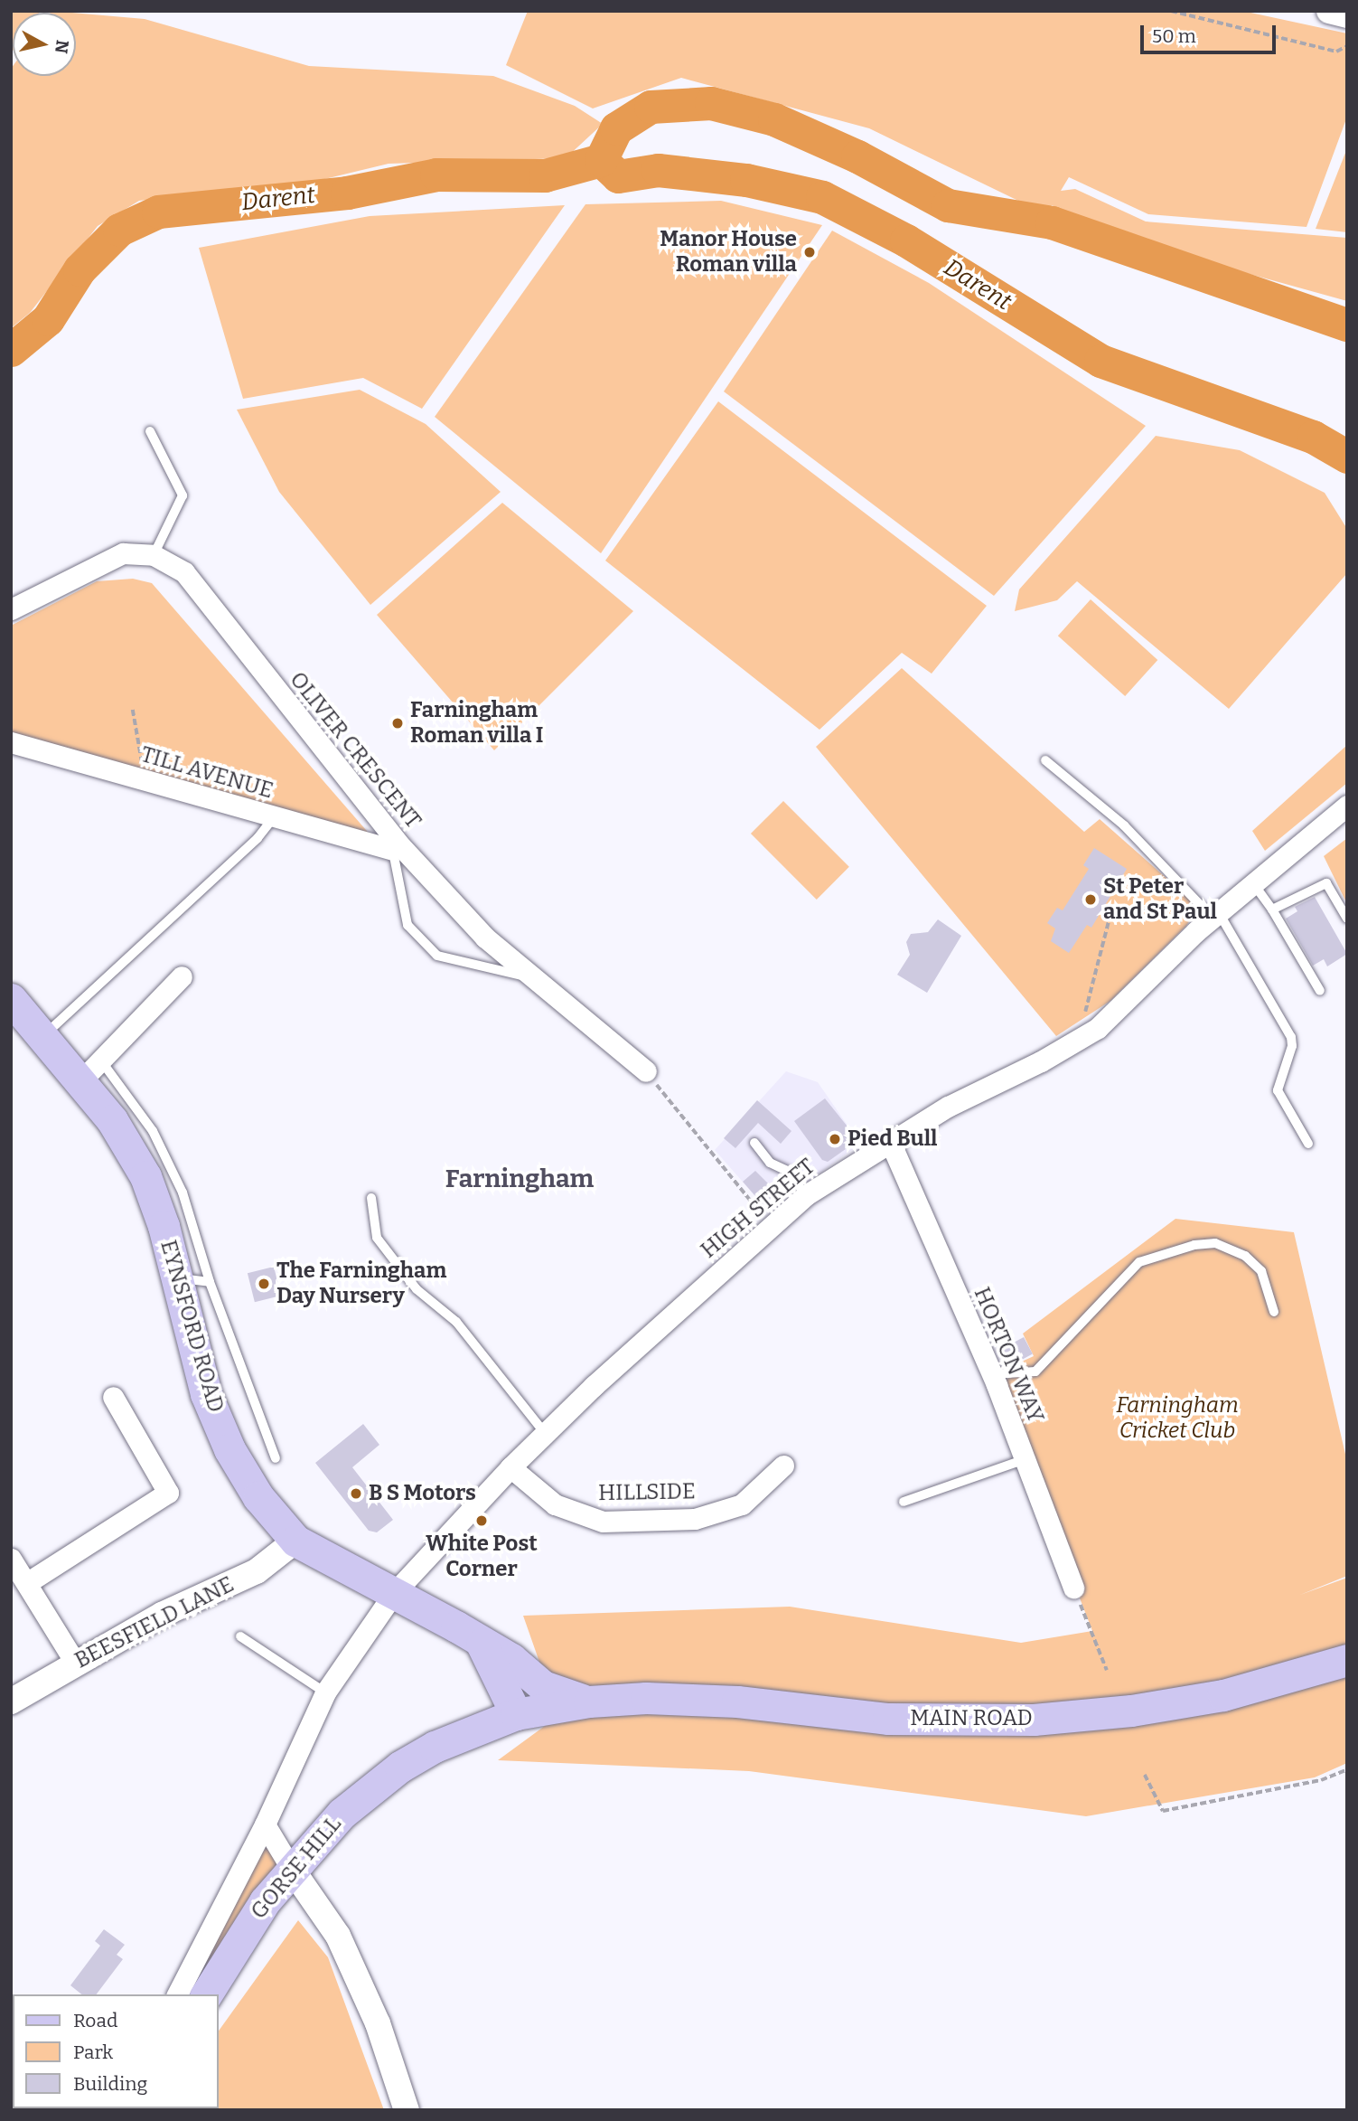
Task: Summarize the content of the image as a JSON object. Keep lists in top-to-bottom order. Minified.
{"streets":{"main road":["EYNSFORD ROAD","MAIN ROAD","GORSE HILL"],"street":["OLIVER CRESCENT","TILL AVENUE","HIGH STREET","HORTON WAY","HILLSIDE","BEESFIELD LANE"]},"crossings":[["OLIVER CRESCENT","TILL AVENUE"],["HIGH STREET","EYNSFORD ROAD"],["HIGH STREET","HORTON WAY"],["HIGH STREET","HILLSIDE"],["EYNSFORD ROAD","BEESFIELD LANE"],["EYNSFORD ROAD","MAIN ROAD"],["EYNSFORD ROAD","GORSE HILL"],["MAIN ROAD","GORSE HILL"]],"districts":["Farningham"],"water":["Darent"],"parks":["Farningham Cricket Club"],"places":["Manor House Roman villa","Farningham Roman villa I","St Peter and St Paul","Pied Bull","The Farningham Day Nursery","B S Motors","White Post Corner"],"legend":["Road","Park","Building"],"scale_bar":"50 m","north":"right"}
